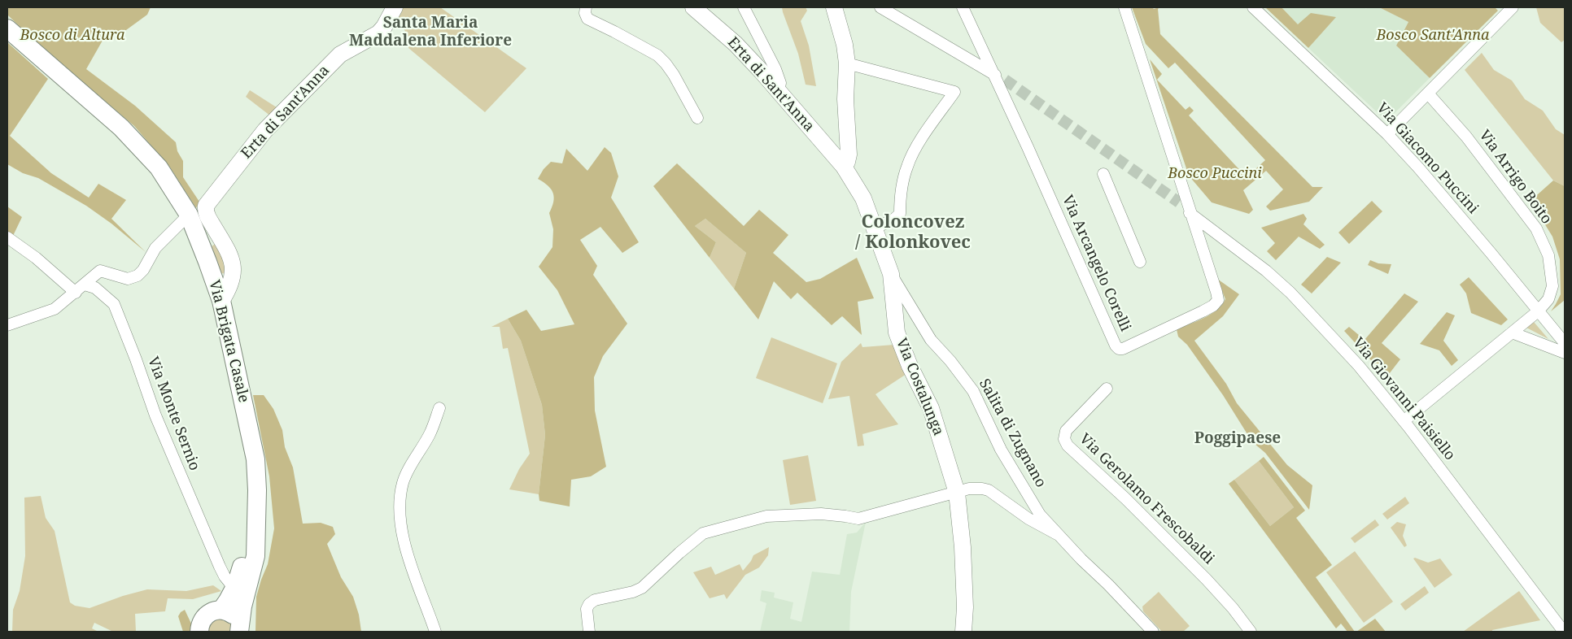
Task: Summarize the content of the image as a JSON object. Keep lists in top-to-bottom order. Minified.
{"streets":{"main road":["Via Brigata Casale"],"street":["Erta di Sant'Anna","Via Giacomo Puccini","Via Arrigo Boito","Via Arcangelo Corelli","Via Costalunga","Via Giovanni Paisiello","Via Monte Sernio","Salita di Zugnano","Via Gerolamo Frescobaldi"]},"crossings":[["Erta di Sant'Anna","Via Brigata Casale"],["Erta di Sant'Anna","Via Costalunga"],["Via Giacomo Puccini","Via Arrigo Boito"],["Via Arrigo Boito","Via Giovanni Paisiello"],["Via Arcangelo Corelli","Via Giovanni Paisiello"],["Via Brigata Casale","Via Monte Sernio"],["Via Costalunga","Salita di Zugnano"]],"districts":["Santa Maria Maddalena Inferiore","Coloncovez / Kolonkovec","Poggipaese"],"parks":["Bosco di Altura","Bosco Sant'Anna","Bosco Puccini"]}
